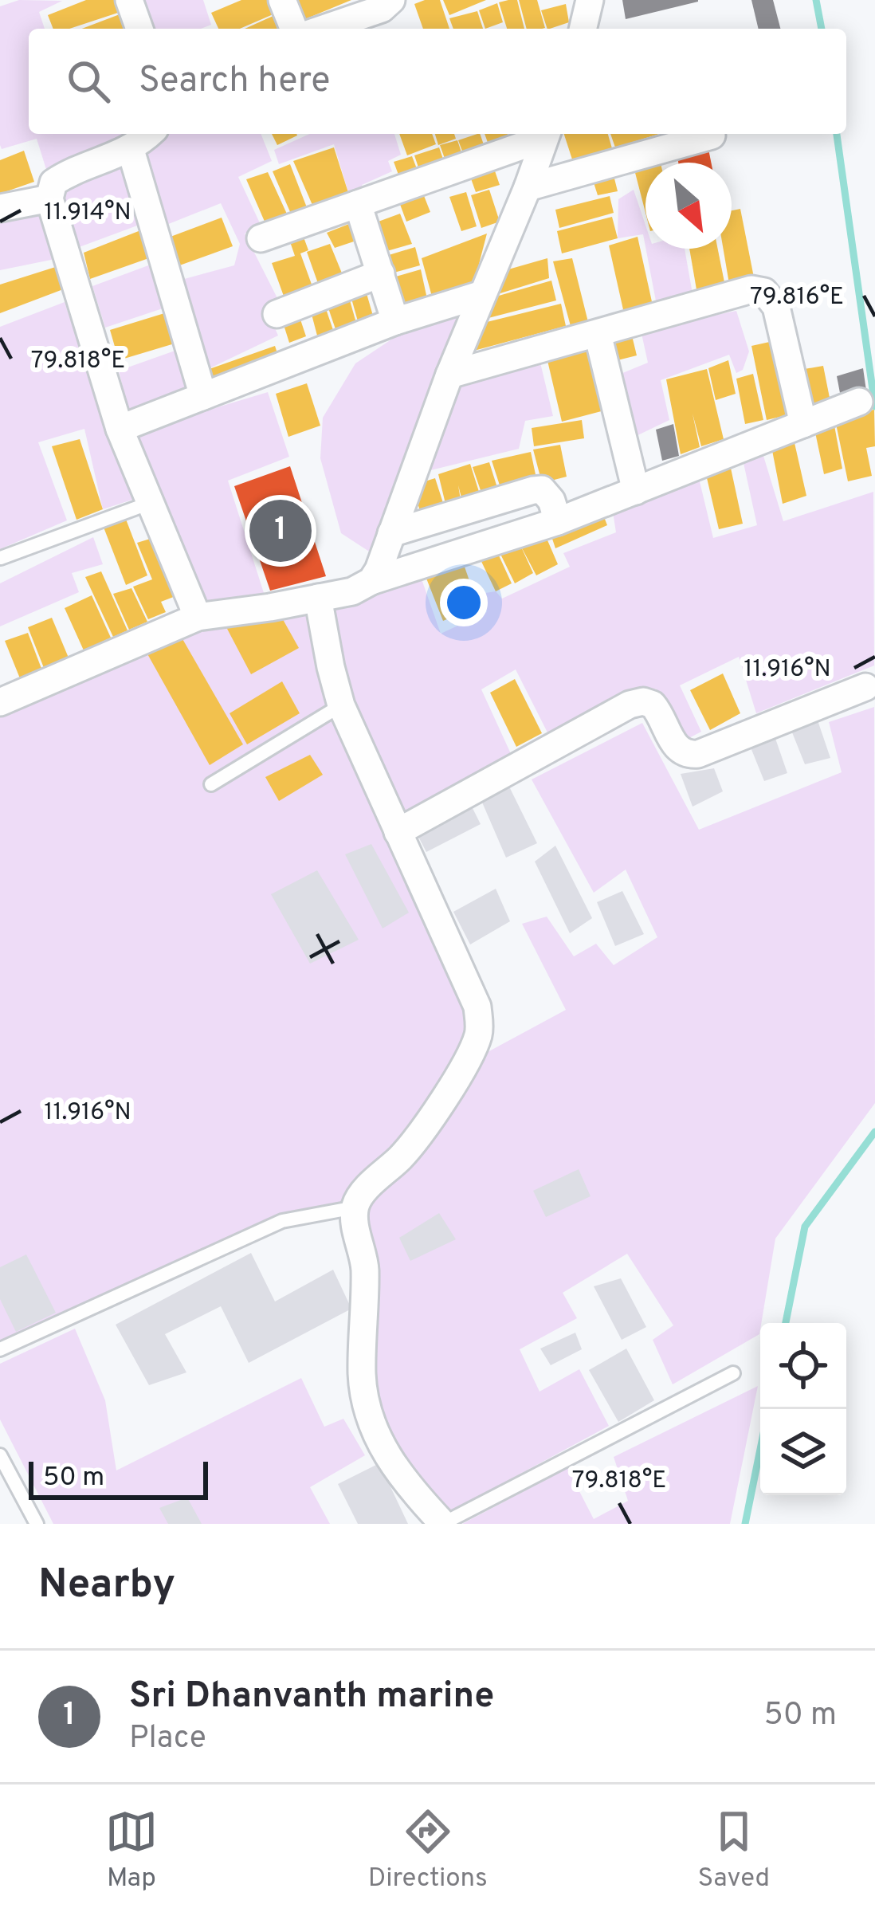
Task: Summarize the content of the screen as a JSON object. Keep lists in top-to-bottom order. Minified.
{"scale_bar":"50 m","north":"bottom right","page":{"search":"Search here","pins":"1","scale":"50 m","heading":"Nearby","list":[{"mark":"1","name":"Sri Dhanvanth marine","note":"Place","value":"50 m"}],"nav":["Map","Directions","Saved"]},"coordinates":["11.914°N","79.816°E","79.818°E","11.916°N"]}
